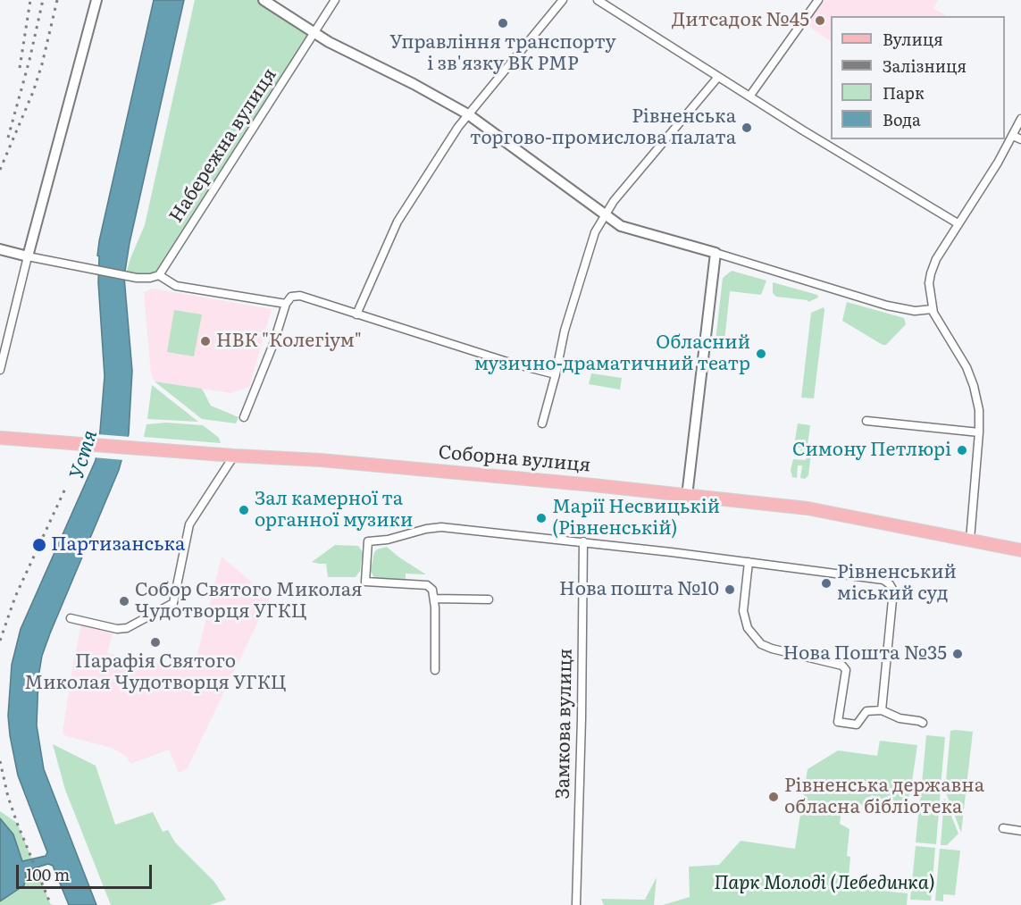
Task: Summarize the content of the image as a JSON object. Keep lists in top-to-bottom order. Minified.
{"streets":{"main road":["Соборна вулиця"],"street":["Набережна вулиця","Замкова вулиця"]},"water":["Устя"],"parks":["Парк Молоді (Лебединка)"],"places":["Дитсадок №45","Управління транспорту і зв'язку ВК РМР","Рівненська торгово-промислова палата","НВК \"Колегіум\"","Обласний музично-драматичний театр","Симону Петлюрі","Зал камерної та органної музики","Марії Несвицькій (Рівненській)","Партизанська","Рівненський міський суд","Нова пошта №10","Собор Святого Миколая Чудотворця УГКЦ","Парафія Святого Миколая Чудотворця УГКЦ","Нова Пошта №35","Рівненська державна обласна бібліотека"],"legend":["Вулиця","Залізниця","Парк","Вода"],"scale_bar":"100 m"}
